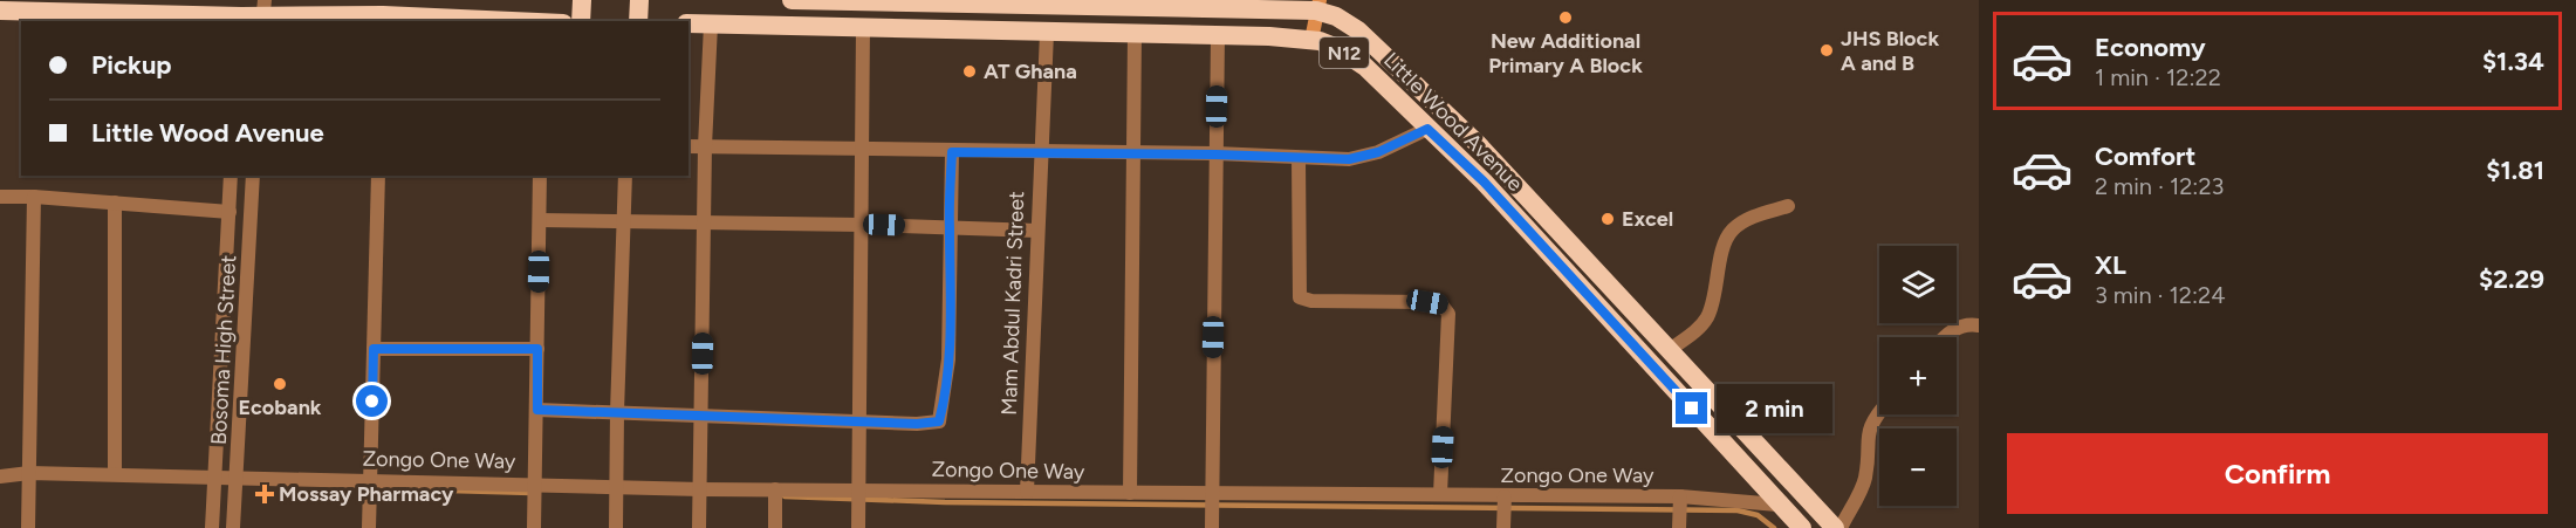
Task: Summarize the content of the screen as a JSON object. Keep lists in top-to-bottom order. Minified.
{"streets":{"highway":["N12","Little Wood Avenue"],"street":["Mam Abdul Kadri Street","Bosoma High Street","Zongo One Way"]},"crossings":[["Little Wood Avenue","Mam Abdul Kadri Street"],["Little Wood Avenue","Zongo One Way"],["Mam Abdul Kadri Street","Zongo One Way"],["Bosoma High Street","Zongo One Way"]],"places":{"other":["New Additional Primary A Block","JHS Block A and B","AT Ghana","Excel","Ecobank"],"health":["Mossay Pharmacy"]},"page":{"list":[{"name":"Economy","note":"1 min · 12:22","value":"$1.34"},{"name":"Comfort","note":"2 min · 12:23","value":"$1.81"},{"name":"XL","note":"3 min · 12:24","value":"$2.29"}],"banner":["Pickup","Little Wood Avenue"],"map_buttons":["+","−"],"bubble":"2 min","buttons":"Confirm"}}
